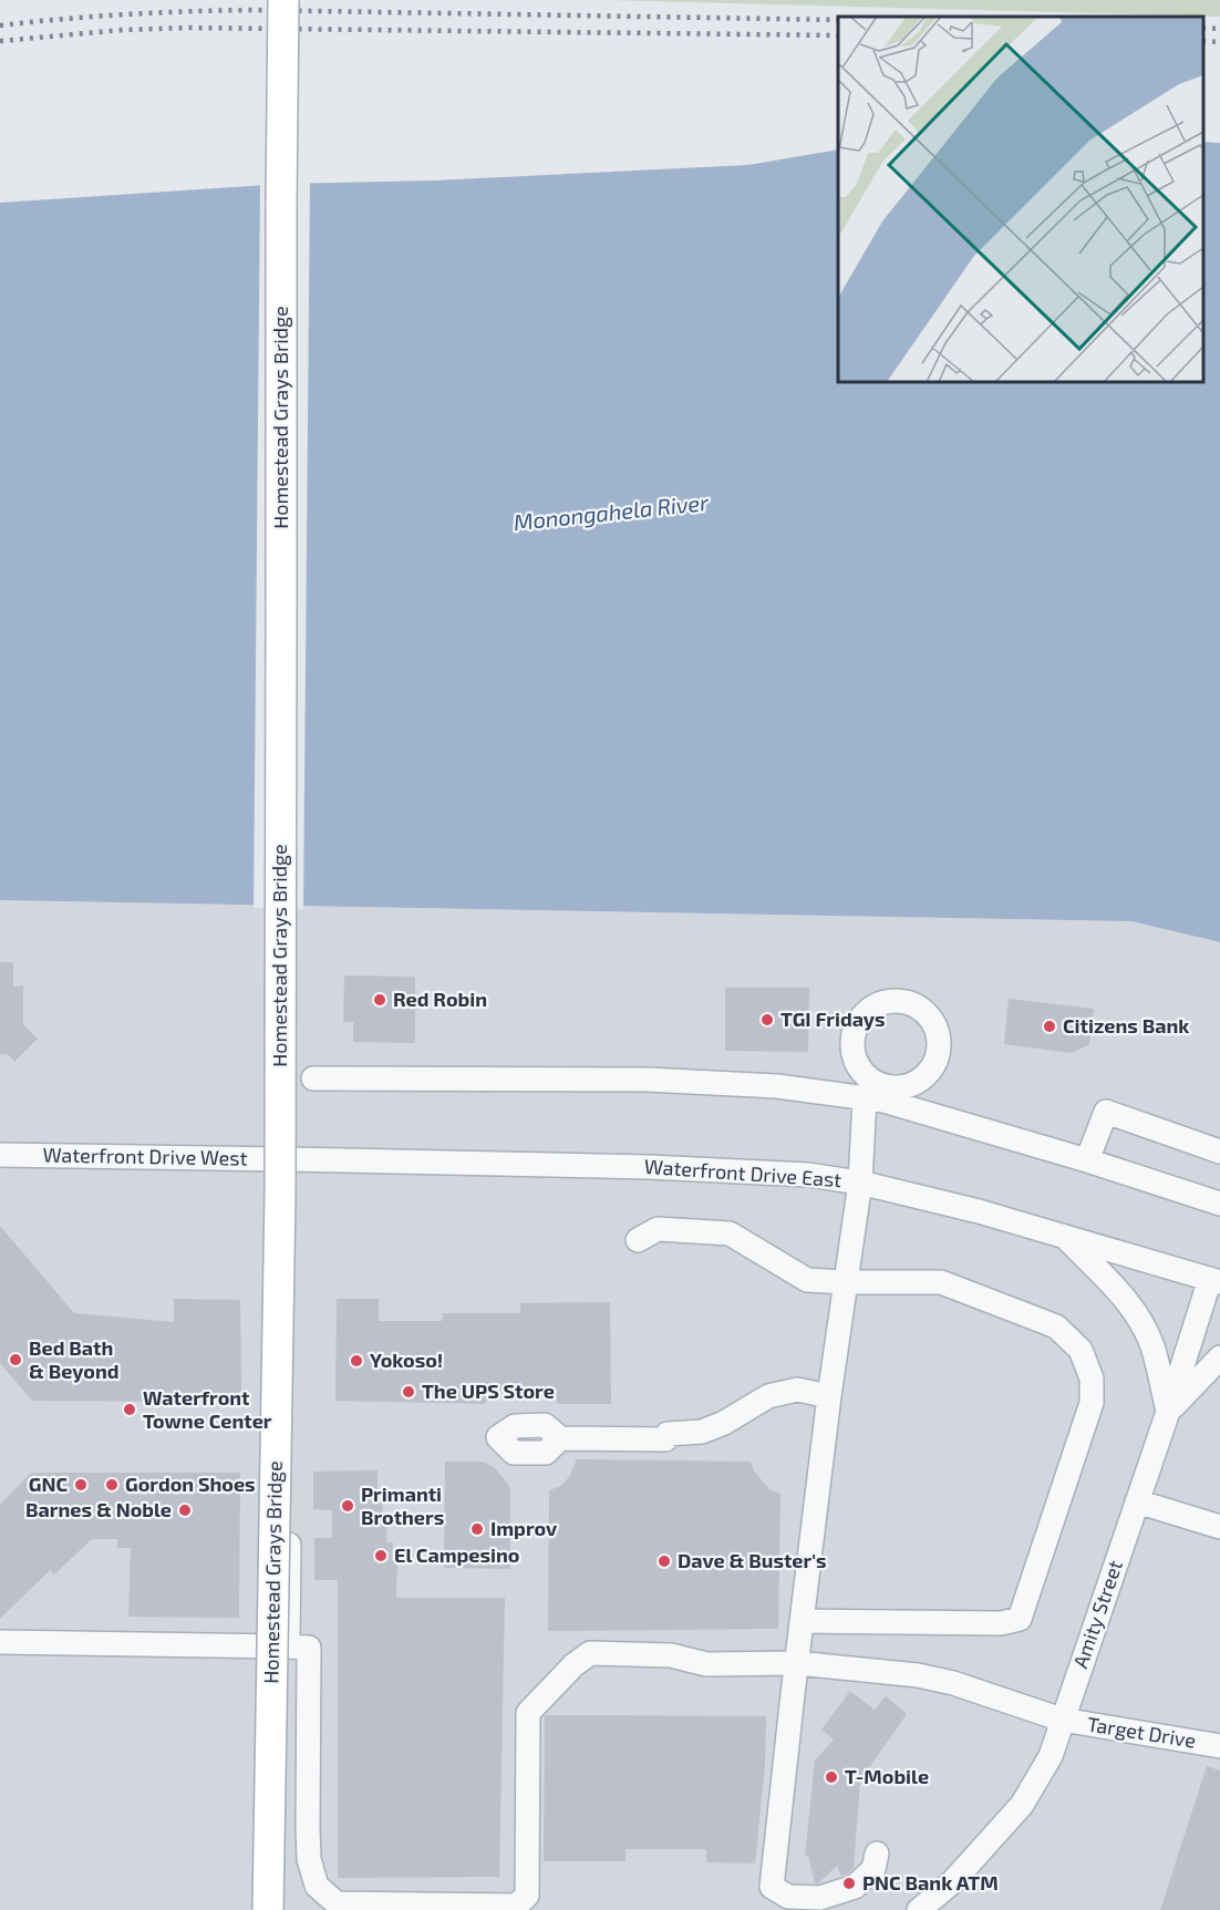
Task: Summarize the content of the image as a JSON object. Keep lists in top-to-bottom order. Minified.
{"streets":{"main road":["Homestead Grays Bridge"],"street":["Waterfront Drive West","Waterfront Drive East","Amity Street","Target Drive"]},"crossings":[["Waterfront Drive West","Waterfront Drive East"],["Waterfront Drive East","Amity Street"],["Amity Street","Target Drive"]],"water":["Monongahela River"],"places":["Red Robin","TGI Fridays","Citizens Bank","Bed Bath & Beyond","Yokoso!","The UPS Store","Waterfront Towne Center","GNC","Gordon Shoes","Primanti Brothers","Barnes & Noble","Improv","El Campesino","Dave & Buster's","T-Mobile","PNC Bank ATM"]}
